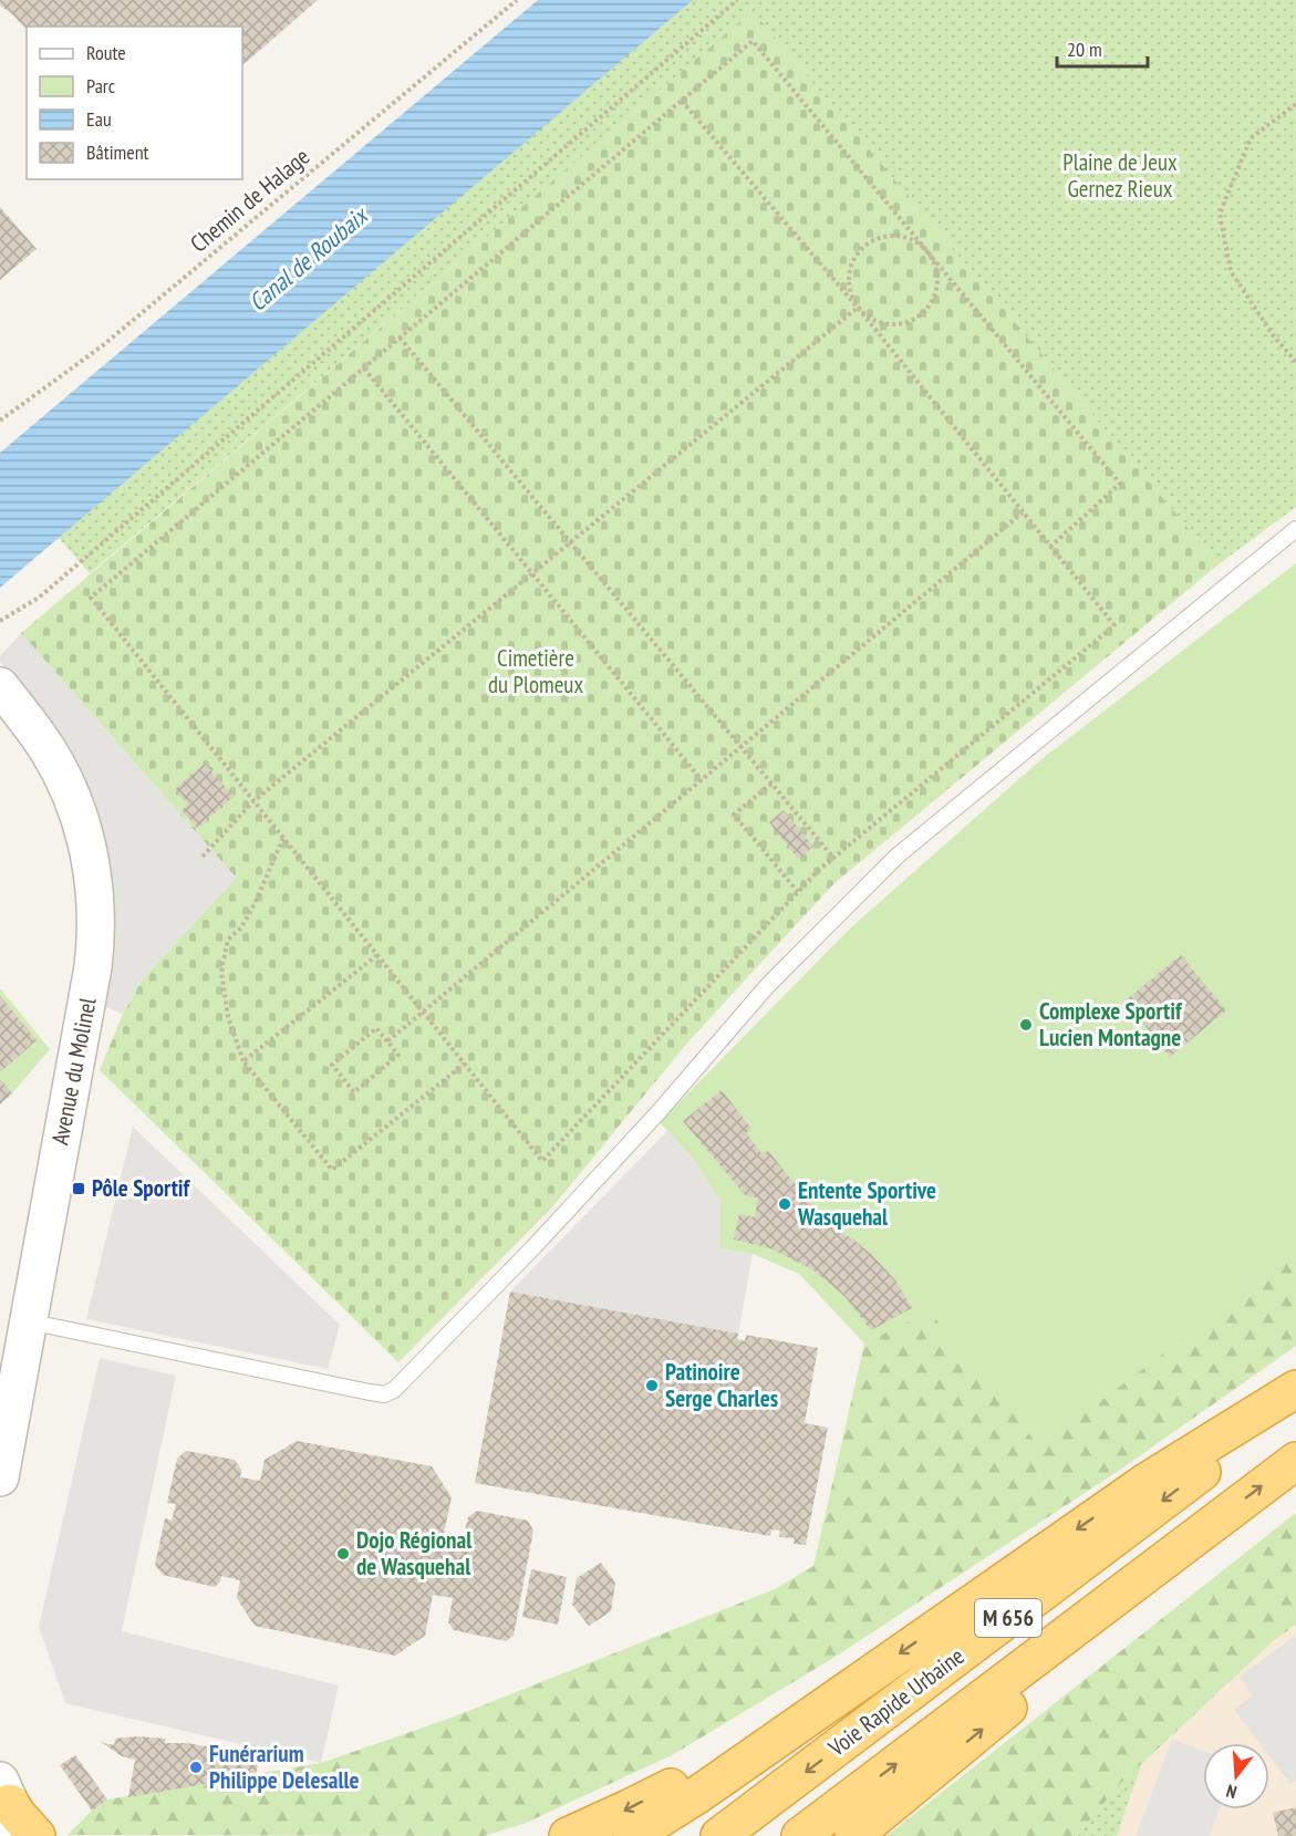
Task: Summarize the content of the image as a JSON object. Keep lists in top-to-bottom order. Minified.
{"streets":{"highway":["M 656","Voie Rapide Urbaine"],"street":["Avenue du Molinel"],"path":["Chemin de Halage"]},"water":["Canal de Roubaix"],"parks":["Plaine de Jeux Gernez Rieux","Cimetière du Plomeux"],"places":{"other":["Complexe Sportif Lucien Montagne","Entente Sportive Wasquehal","Patinoire Serge Charles","Dojo Régional de Wasquehal","Funérarium Philippe Delesalle"],"transit":["Pôle Sportif"]},"legend":["Route","Parc","Eau","Bâtiment"],"scale_bar":"20 m","north":"bottom"}
